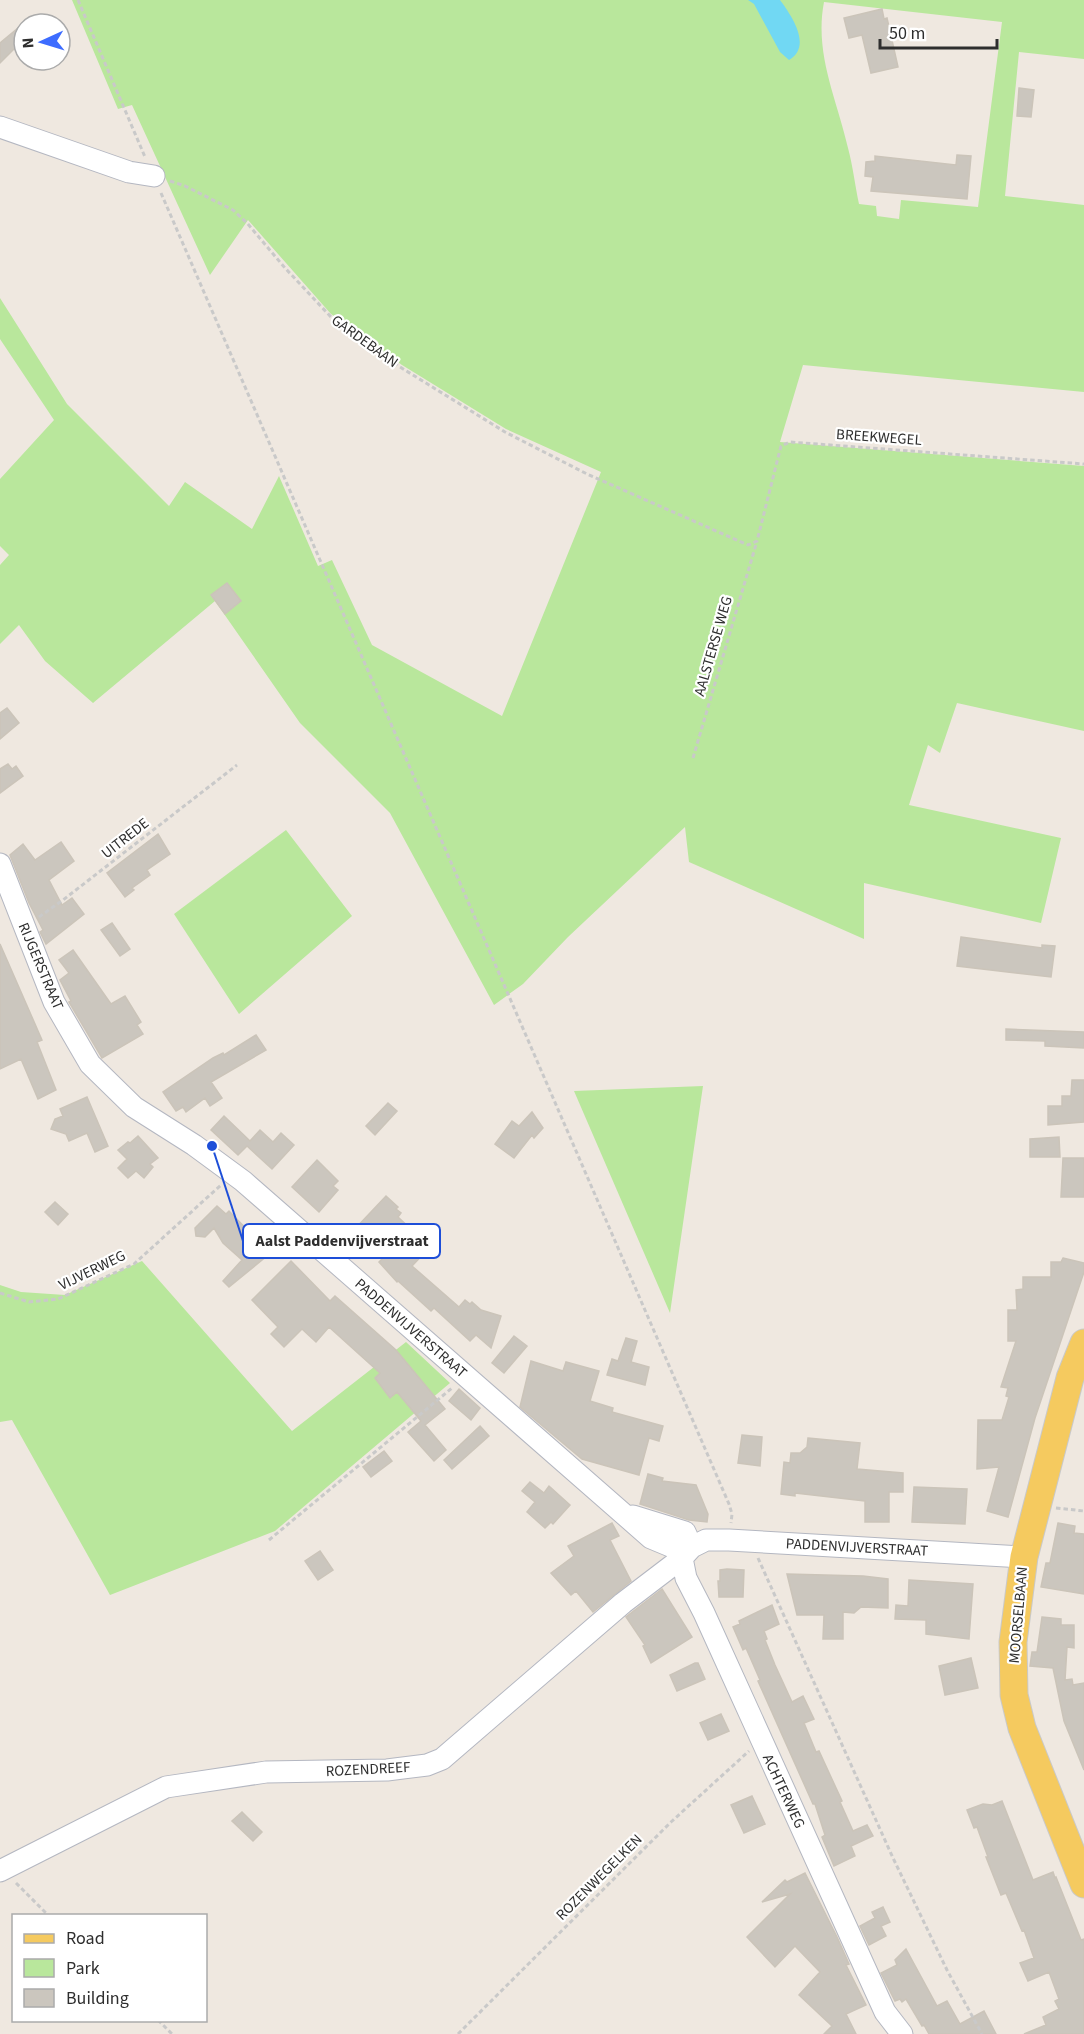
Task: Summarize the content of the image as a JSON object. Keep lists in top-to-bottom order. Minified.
{"streets":{"main road":["MOORSELBAAN"],"street":["RIJGERSTRAAT","PADDENVIJVERSTRAAT","ROZENDREEF","ACHTERWEG"],"path":["GARDEBAAN","BREEKWEGEL","AALSTERSE WEG","UITREDE","VIJVERWEG","ROZENWEGELKEN"]},"crossings":[["GARDEBAAN","BREEKWEGEL"],["GARDEBAAN","AALSTERSE WEG"],["BREEKWEGEL","AALSTERSE WEG"],["UITREDE","RIJGERSTRAAT"],["RIJGERSTRAAT","PADDENVIJVERSTRAAT"],["VIJVERWEG","PADDENVIJVERSTRAAT"],["PADDENVIJVERSTRAAT","MOORSELBAAN"],["PADDENVIJVERSTRAAT","ROZENDREEF"],["PADDENVIJVERSTRAAT","ACHTERWEG"],["ROZENDREEF","ACHTERWEG"],["ACHTERWEG","ROZENWEGELKEN"]],"places":["Aalst Paddenvijverstraat"],"legend":["Road","Park","Building"],"scale_bar":"50 m","north":"left"}
